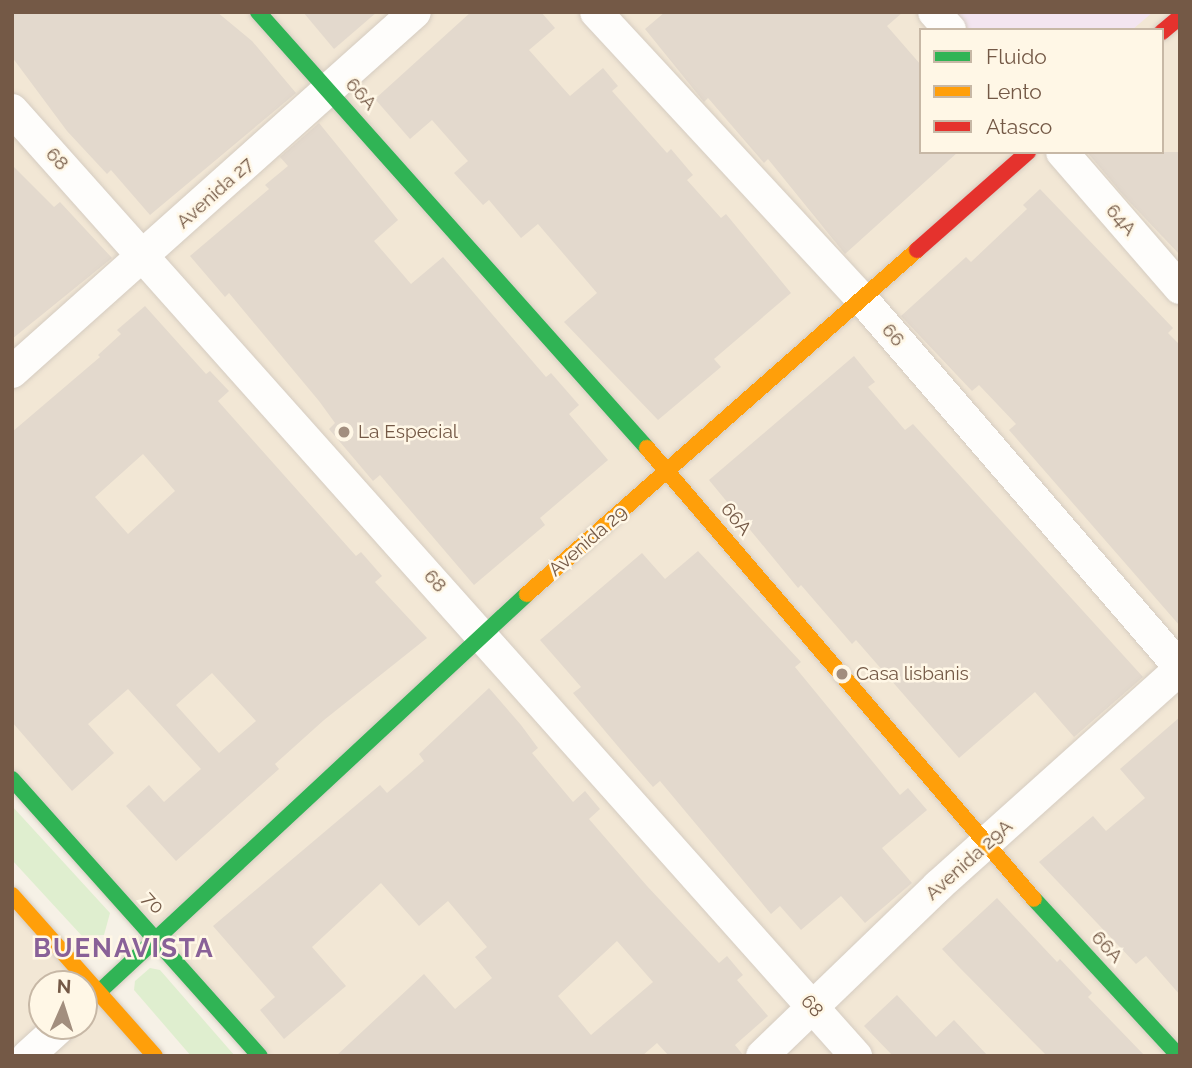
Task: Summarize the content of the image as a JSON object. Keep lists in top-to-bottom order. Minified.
{"streets":{"street":["66A","68","Avenida 27","64A","66","Avenida 29","Avenida 29A","70"]},"crossings":[["66A","Avenida 27"],["66A","Avenida 29"],["66A","Avenida 29A"],["68","Avenida 27"],["68","Avenida 29"],["68","Avenida 29A"],["66","Avenida 29"],["66","Avenida 29A"],["Avenida 29","70"]],"districts":["BUENAVISTA"],"places":["La Especial","Casa lisbanis"],"legend":["Fluido","Lento","Atasco"],"north":"top"}
